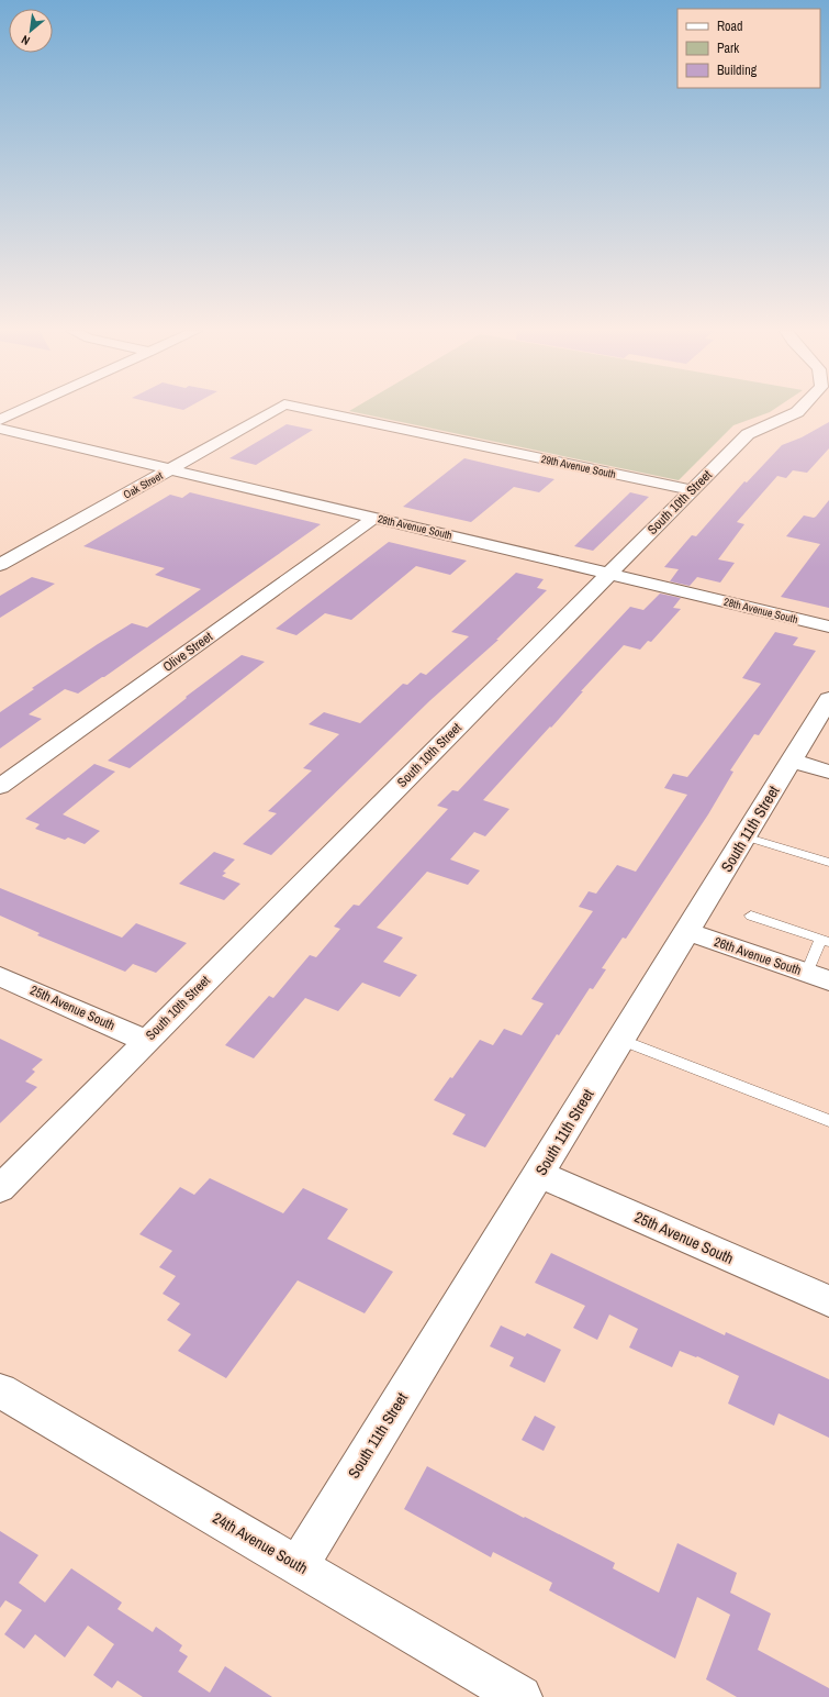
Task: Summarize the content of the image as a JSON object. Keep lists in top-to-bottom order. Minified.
{"streets":{"street":["29th Avenue South","Oak Street","South 10th Street","28th Avenue South","Olive Street","South 11th Street","26th Avenue South","25th Avenue South","24th Avenue South"]},"crossings":[["29th Avenue South","South 10th Street"],["Oak Street","28th Avenue South"],["South 10th Street","28th Avenue South"],["South 10th Street","25th Avenue South"],["28th Avenue South","Olive Street"],["South 11th Street","26th Avenue South"],["South 11th Street","25th Avenue South"],["South 11th Street","24th Avenue South"]],"legend":["Road","Park","Building"],"north":"bottom left"}
